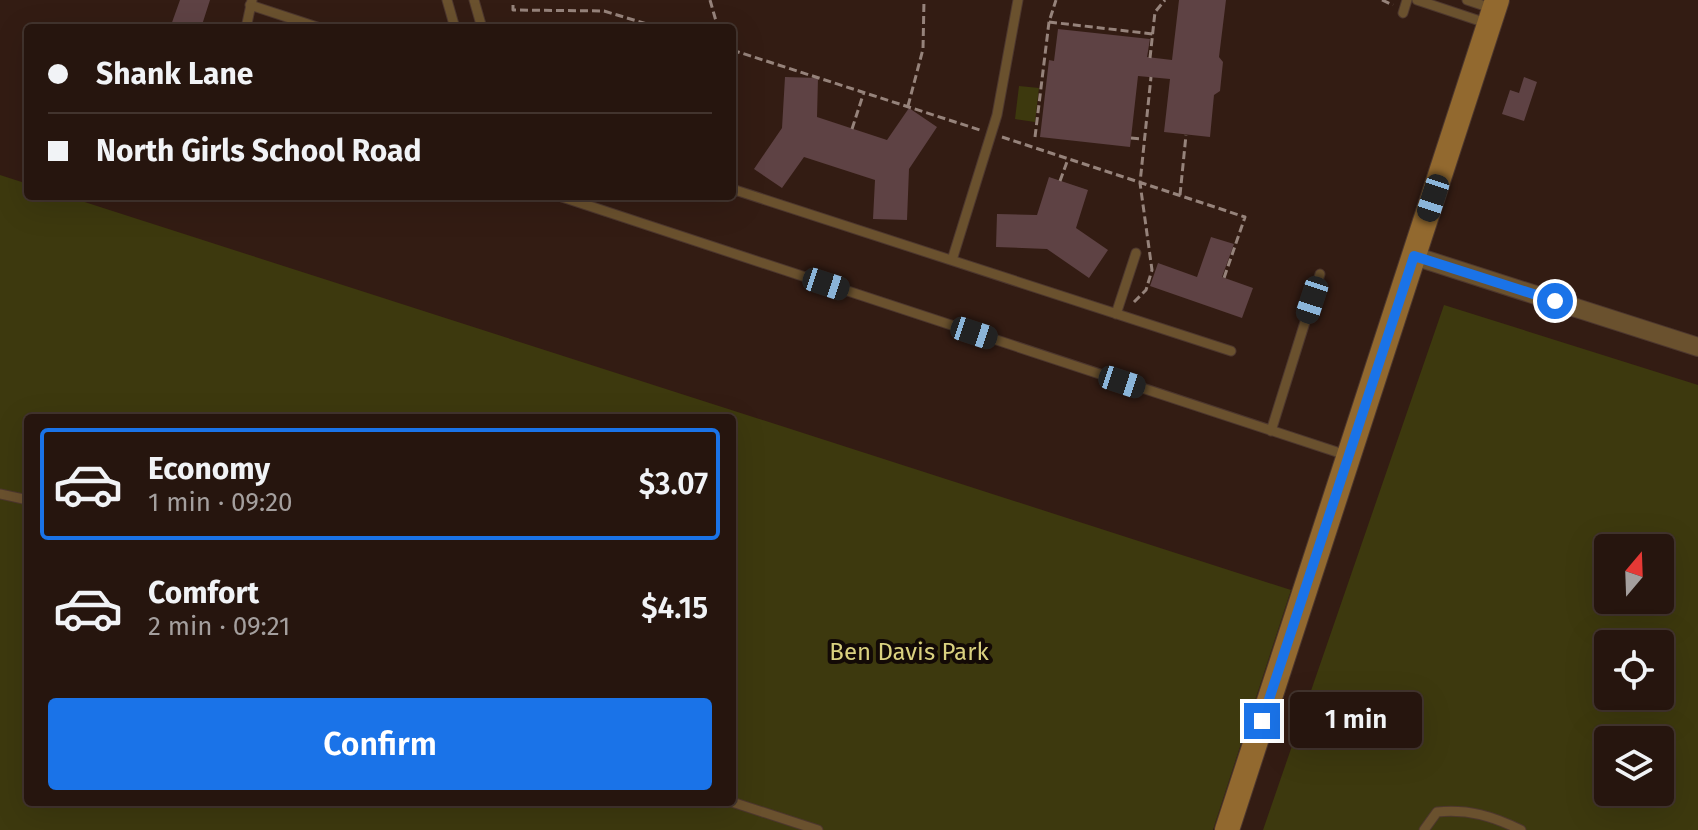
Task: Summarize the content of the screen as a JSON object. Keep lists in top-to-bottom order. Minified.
{"parks":["Ben Davis Park"],"north":"top","page":{"banner":["Shank Lane","North Girls School Road"],"list":[{"name":"Economy","note":"1 min · 09:20","value":"$3.07"},{"name":"Comfort","note":"2 min · 09:21","value":"$4.15"}],"buttons":"Confirm","bubble":"1 min"}}
